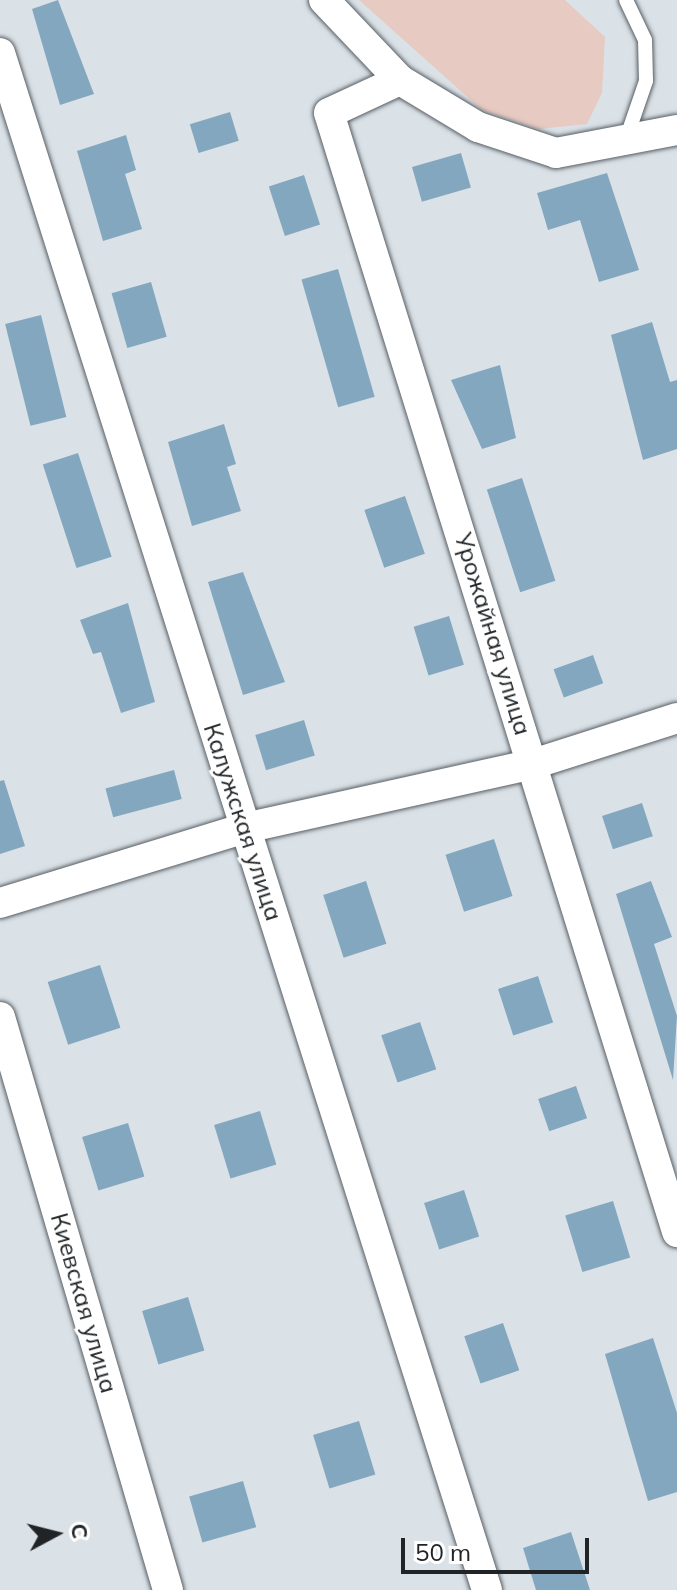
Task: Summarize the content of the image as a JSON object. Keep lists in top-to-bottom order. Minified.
{"streets":{"street":["Урожайная улица","Калужская улица","Киевская улица"]},"scale_bar":"50 m","north":"right"}
